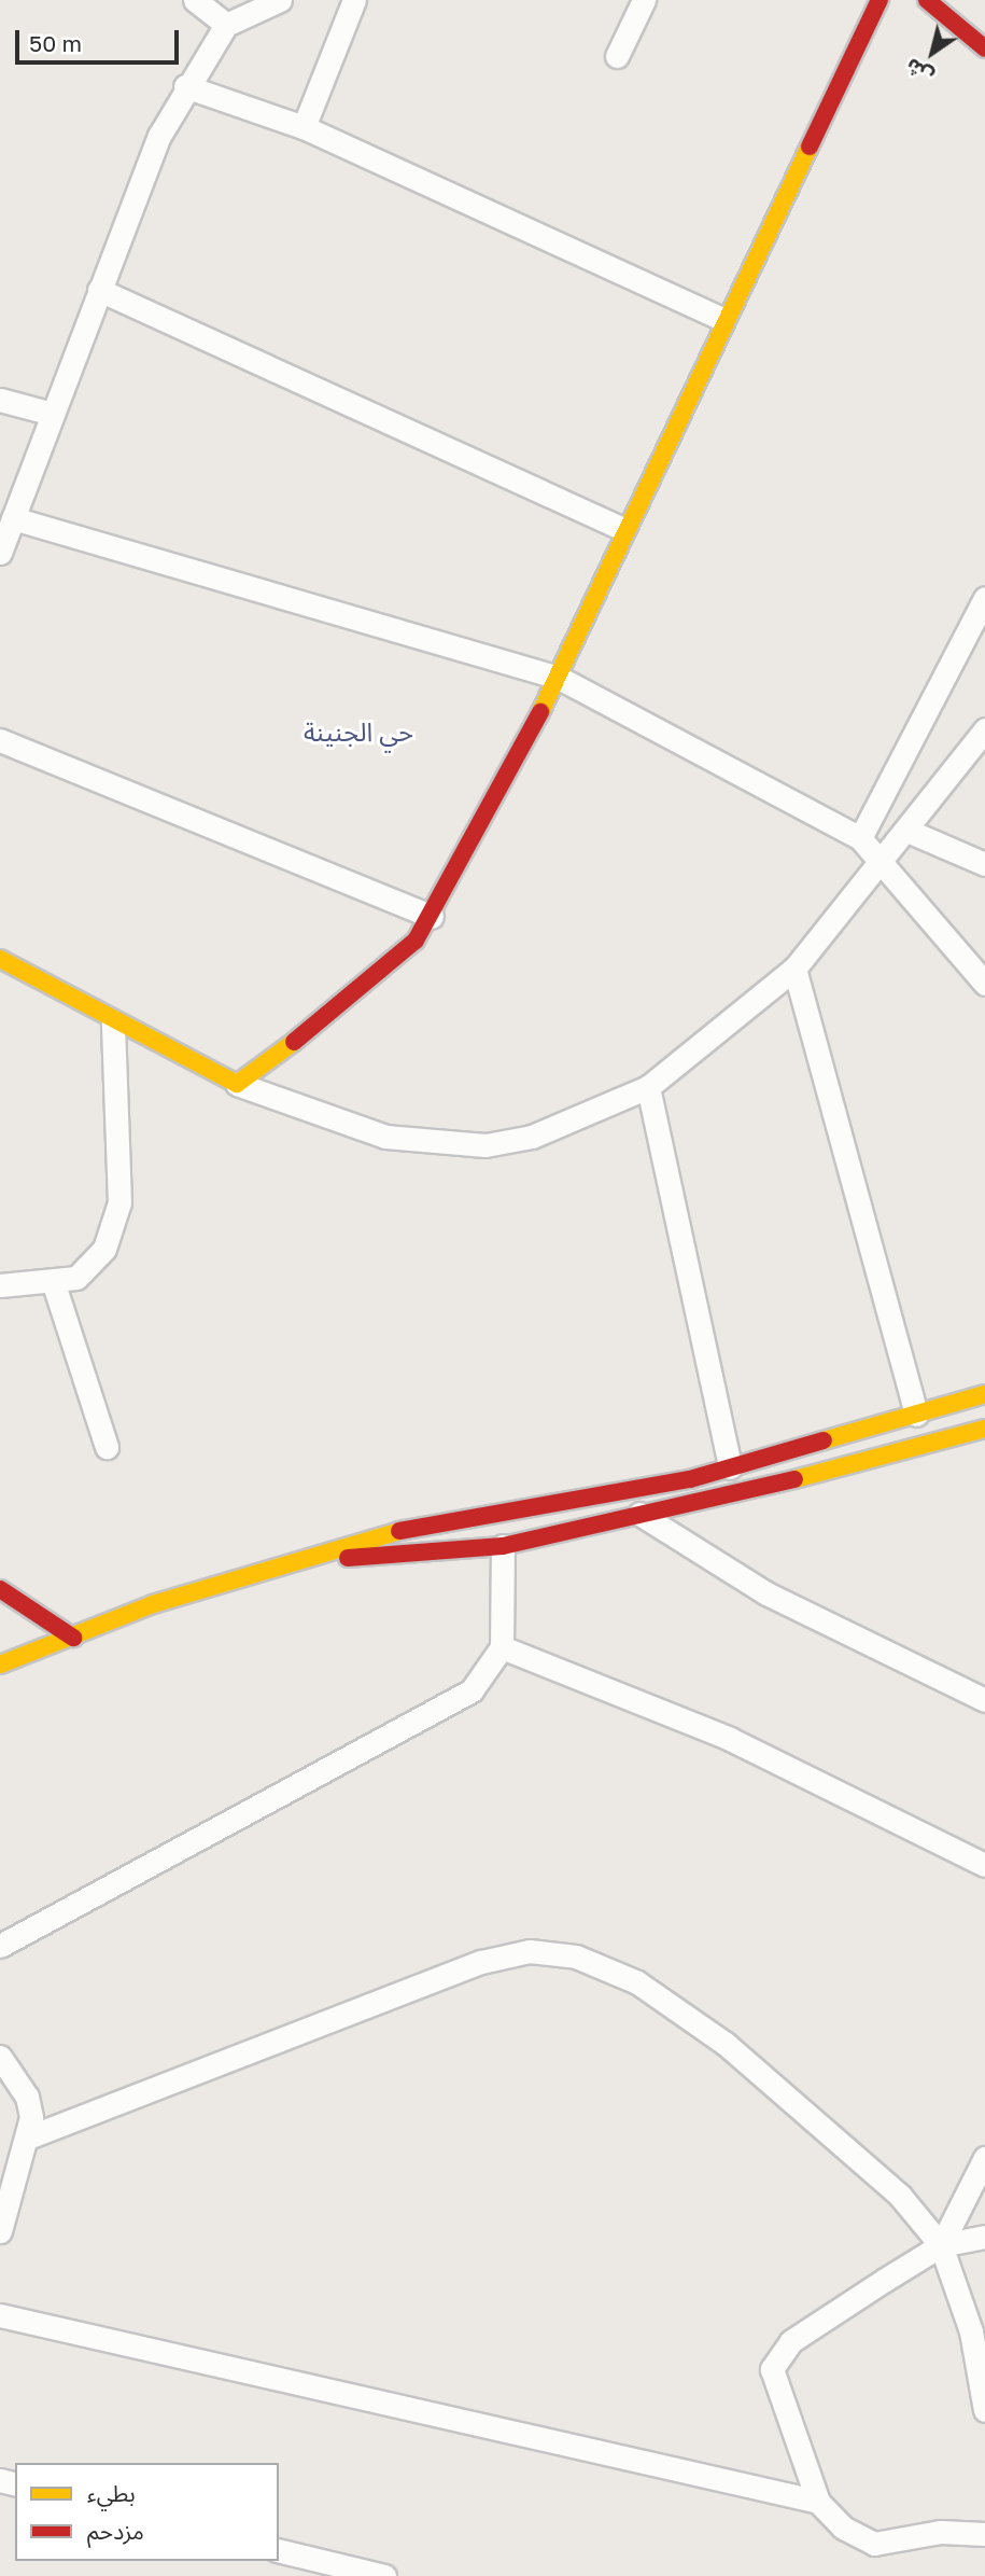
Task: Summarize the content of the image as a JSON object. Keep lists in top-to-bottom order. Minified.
{"districts":["حي الجنينة"],"legend":["بطيء","مزدحم"],"scale_bar":"50 m","north":"bottom left"}
